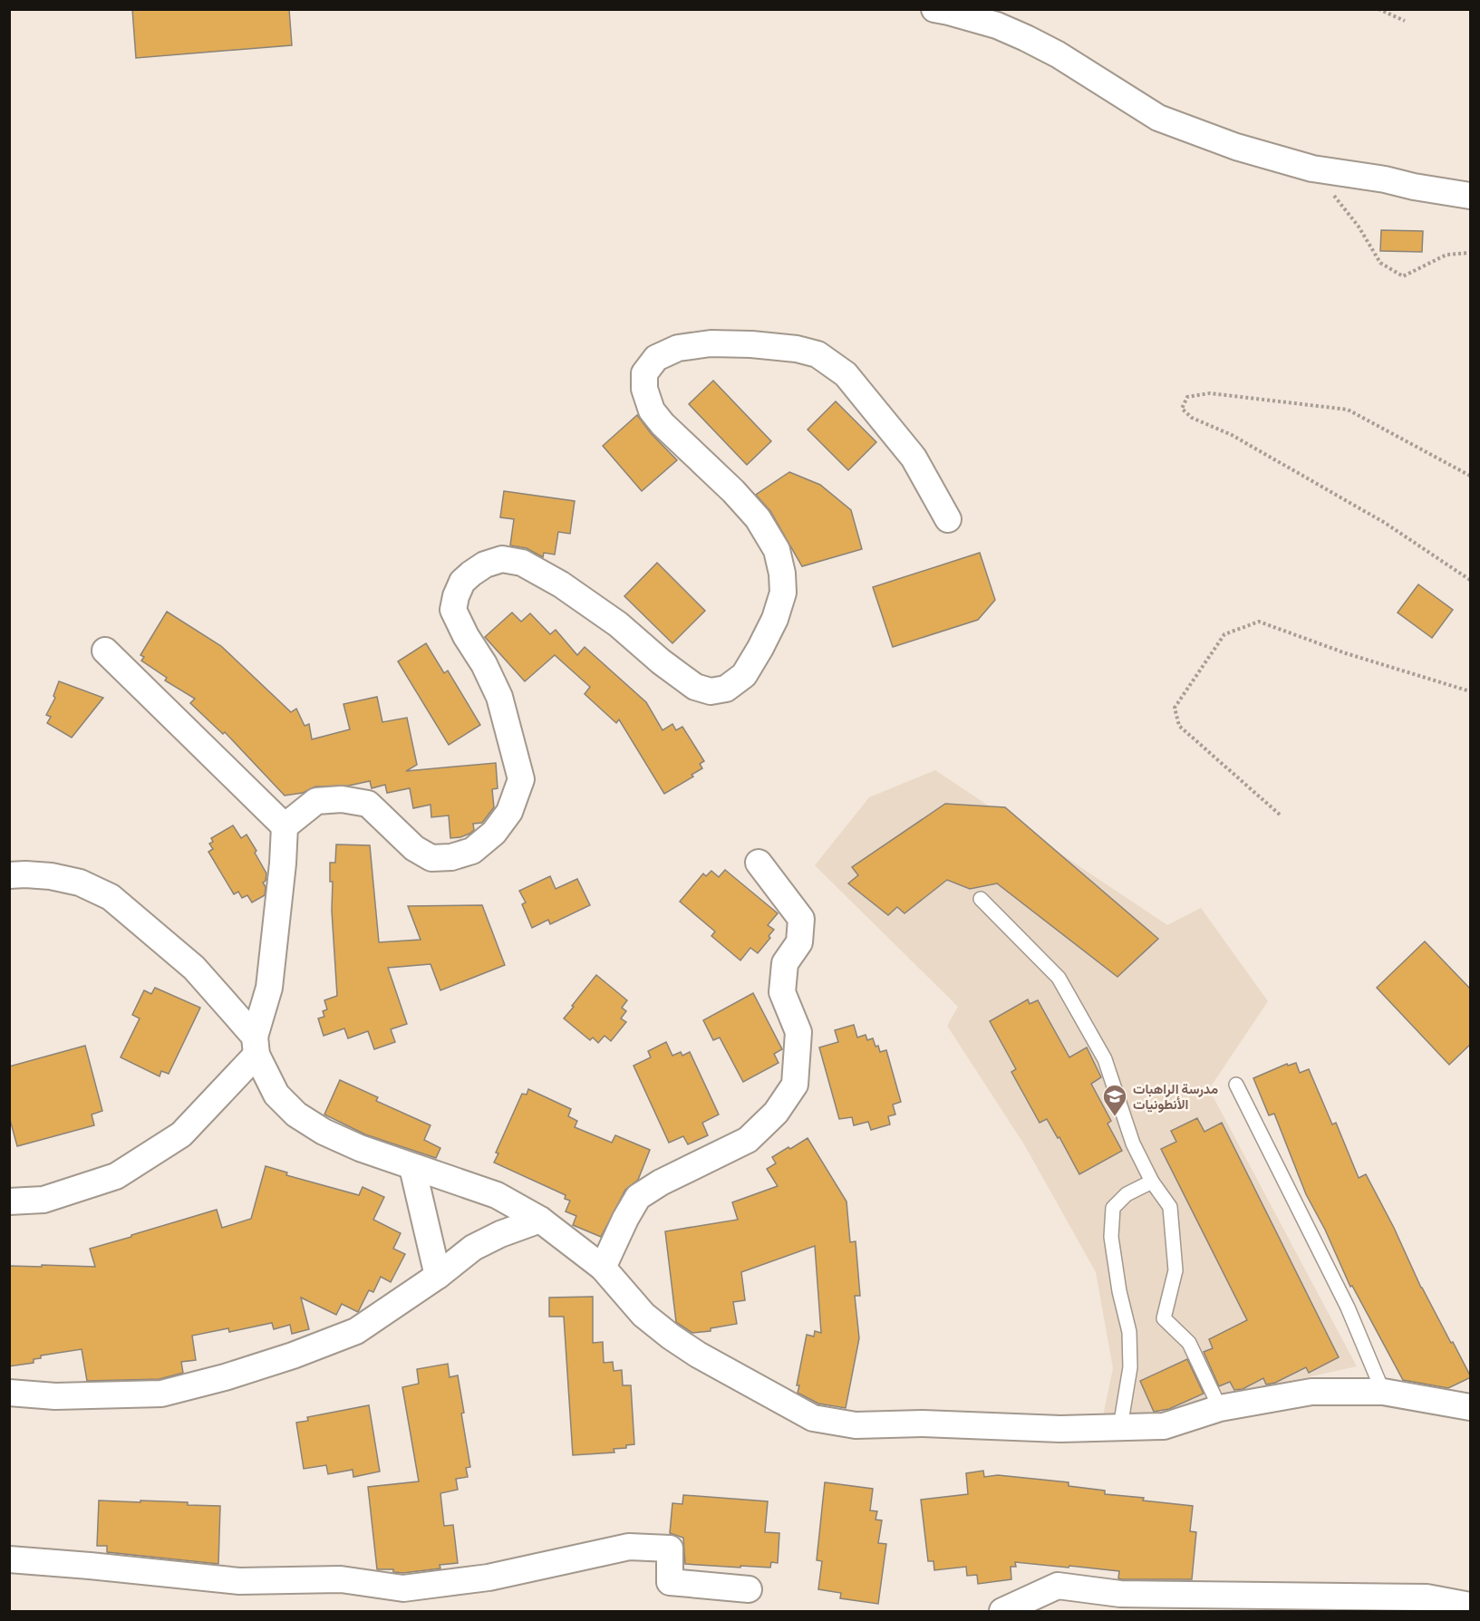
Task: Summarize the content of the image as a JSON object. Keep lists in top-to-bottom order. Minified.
{"places":{"school or university":["مدرسة الراهبات الأنطونيات"]}}
